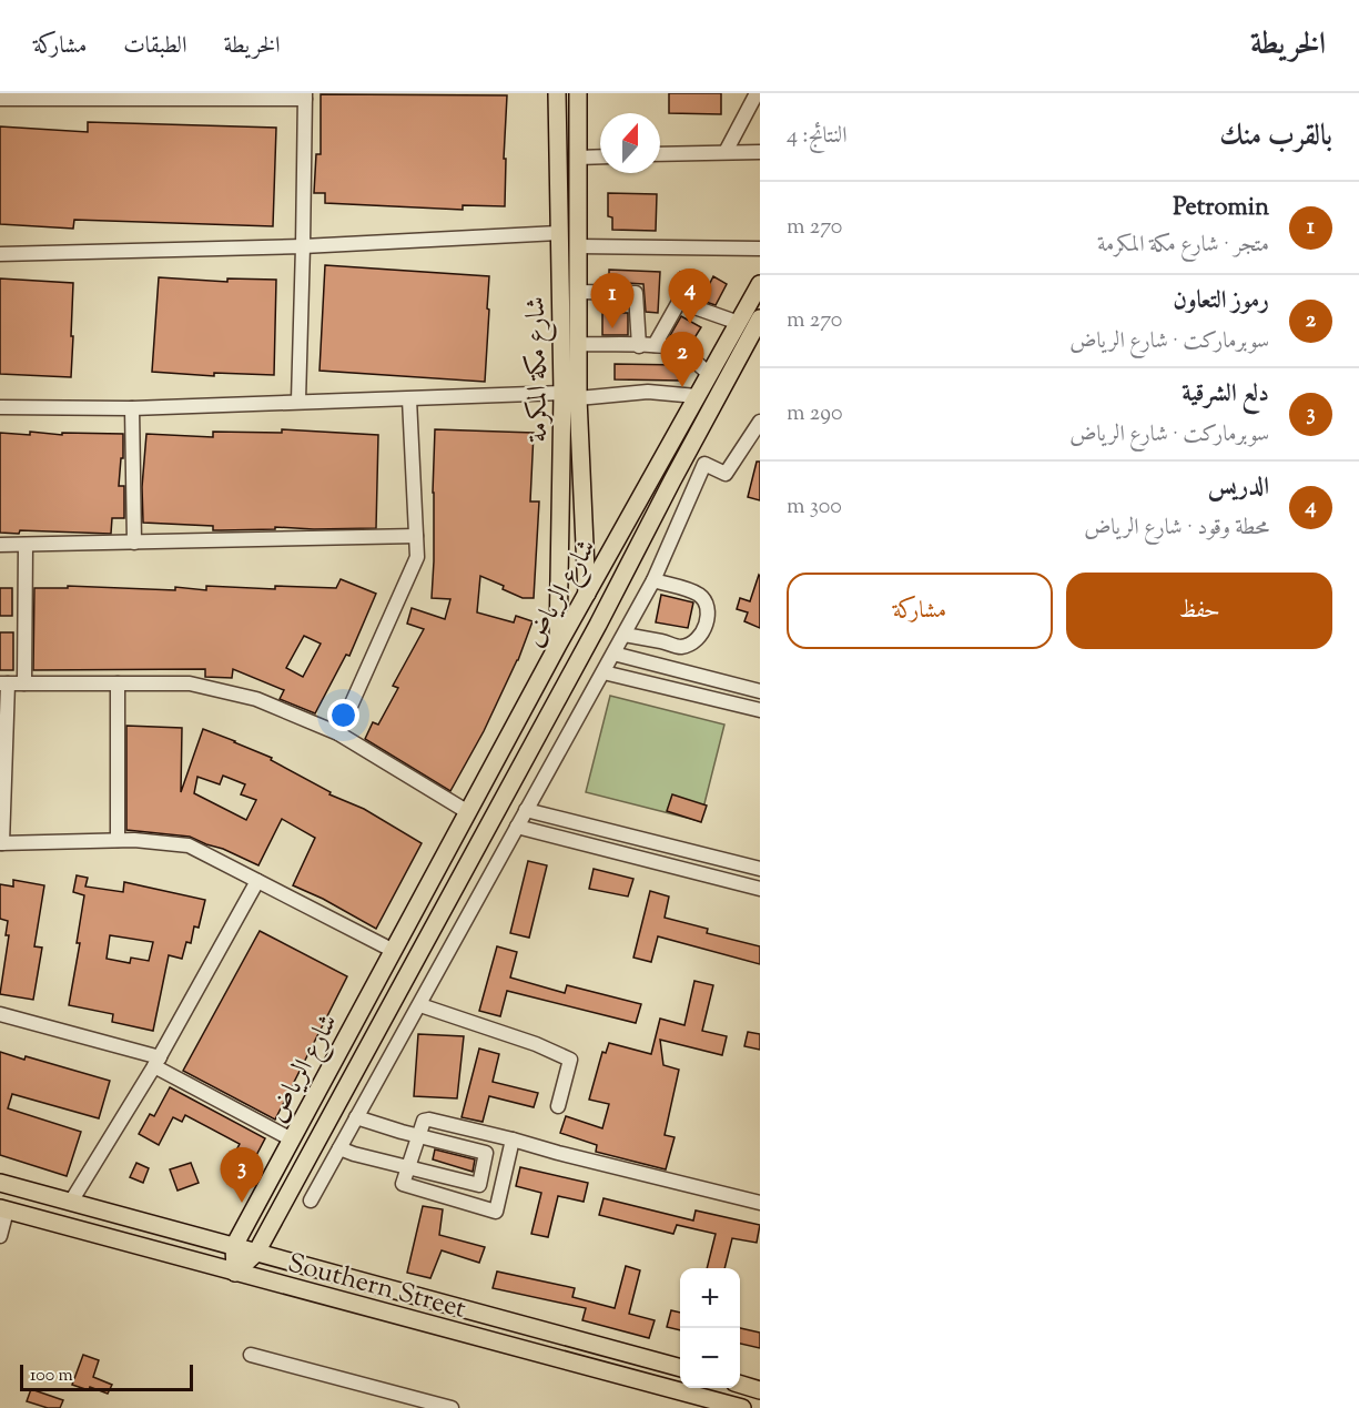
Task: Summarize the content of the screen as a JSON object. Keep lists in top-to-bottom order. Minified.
{"streets":{"main road":["شارع مكة المكرمة","شارع الرياض","Southern Street"]},"crossings":[["شارع مكة المكرمة","شارع الرياض"],["شارع الرياض","Southern Street"]],"scale_bar":"100 m","north":"top","page":{"header":"الخريطة","nav":["الخريطة","الطبقات","مشاركة"],"heading":["بالقرب منك","النتائج: 4"],"list":[{"mark":"1","name":"Petromin","note":"متجر · شارع مكة المكرمة","value":"270 m"},{"mark":"2","name":"رموز التعاون","note":"سوبرماركت · شارع الرياض","value":"270 m"},{"mark":"3","name":"دلع الشرقية","note":"سوبرماركت · شارع الرياض","value":"290 m"},{"mark":"4","name":"الدريس","note":"محطة وقود · شارع الرياض","value":"300 m"}],"pins":["4","1","2","3"],"buttons":["حفظ","مشاركة"],"map_buttons":["+","−"],"scale":"100 m"}}
